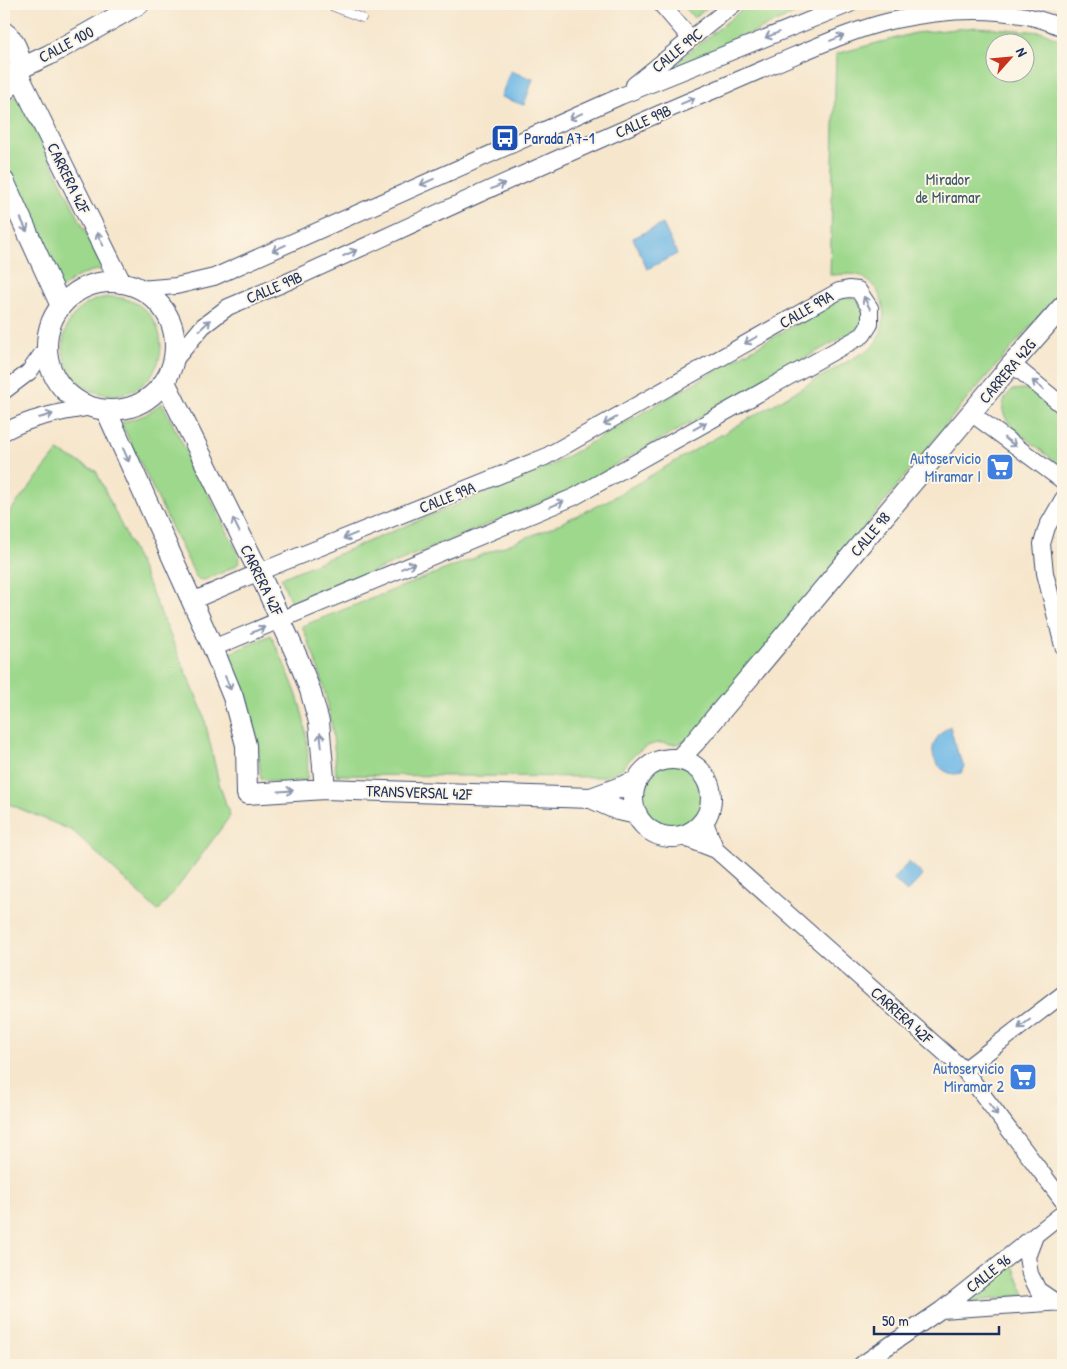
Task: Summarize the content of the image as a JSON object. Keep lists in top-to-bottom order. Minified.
{"streets":{"street":["CALLE 100","CALLE 99C","CALLE 99B","CARRERA 42F","CALLE 99A","CARRERA 42G","CALLE 98","TRANSVERSAL 42F","CALLE 96"]},"crossings":[["CALLE 100","CARRERA 42F"],["CALLE 99C","CALLE 99B"],["CALLE 99B","CARRERA 42F"],["CARRERA 42F","CALLE 99A"],["CARRERA 42F","CALLE 98"],["CARRERA 42F","TRANSVERSAL 42F"],["CALLE 99A","TRANSVERSAL 42F"],["CARRERA 42G","CALLE 98"],["CALLE 98","TRANSVERSAL 42F"]],"parks":["Mirador de Miramar"],"places":{"bus stop":["Parada A7-1"],"supermarket":["Autoservicio Miramar I","Autoservicio Miramar 2"]},"scale_bar":"50 m","north":"top right"}
